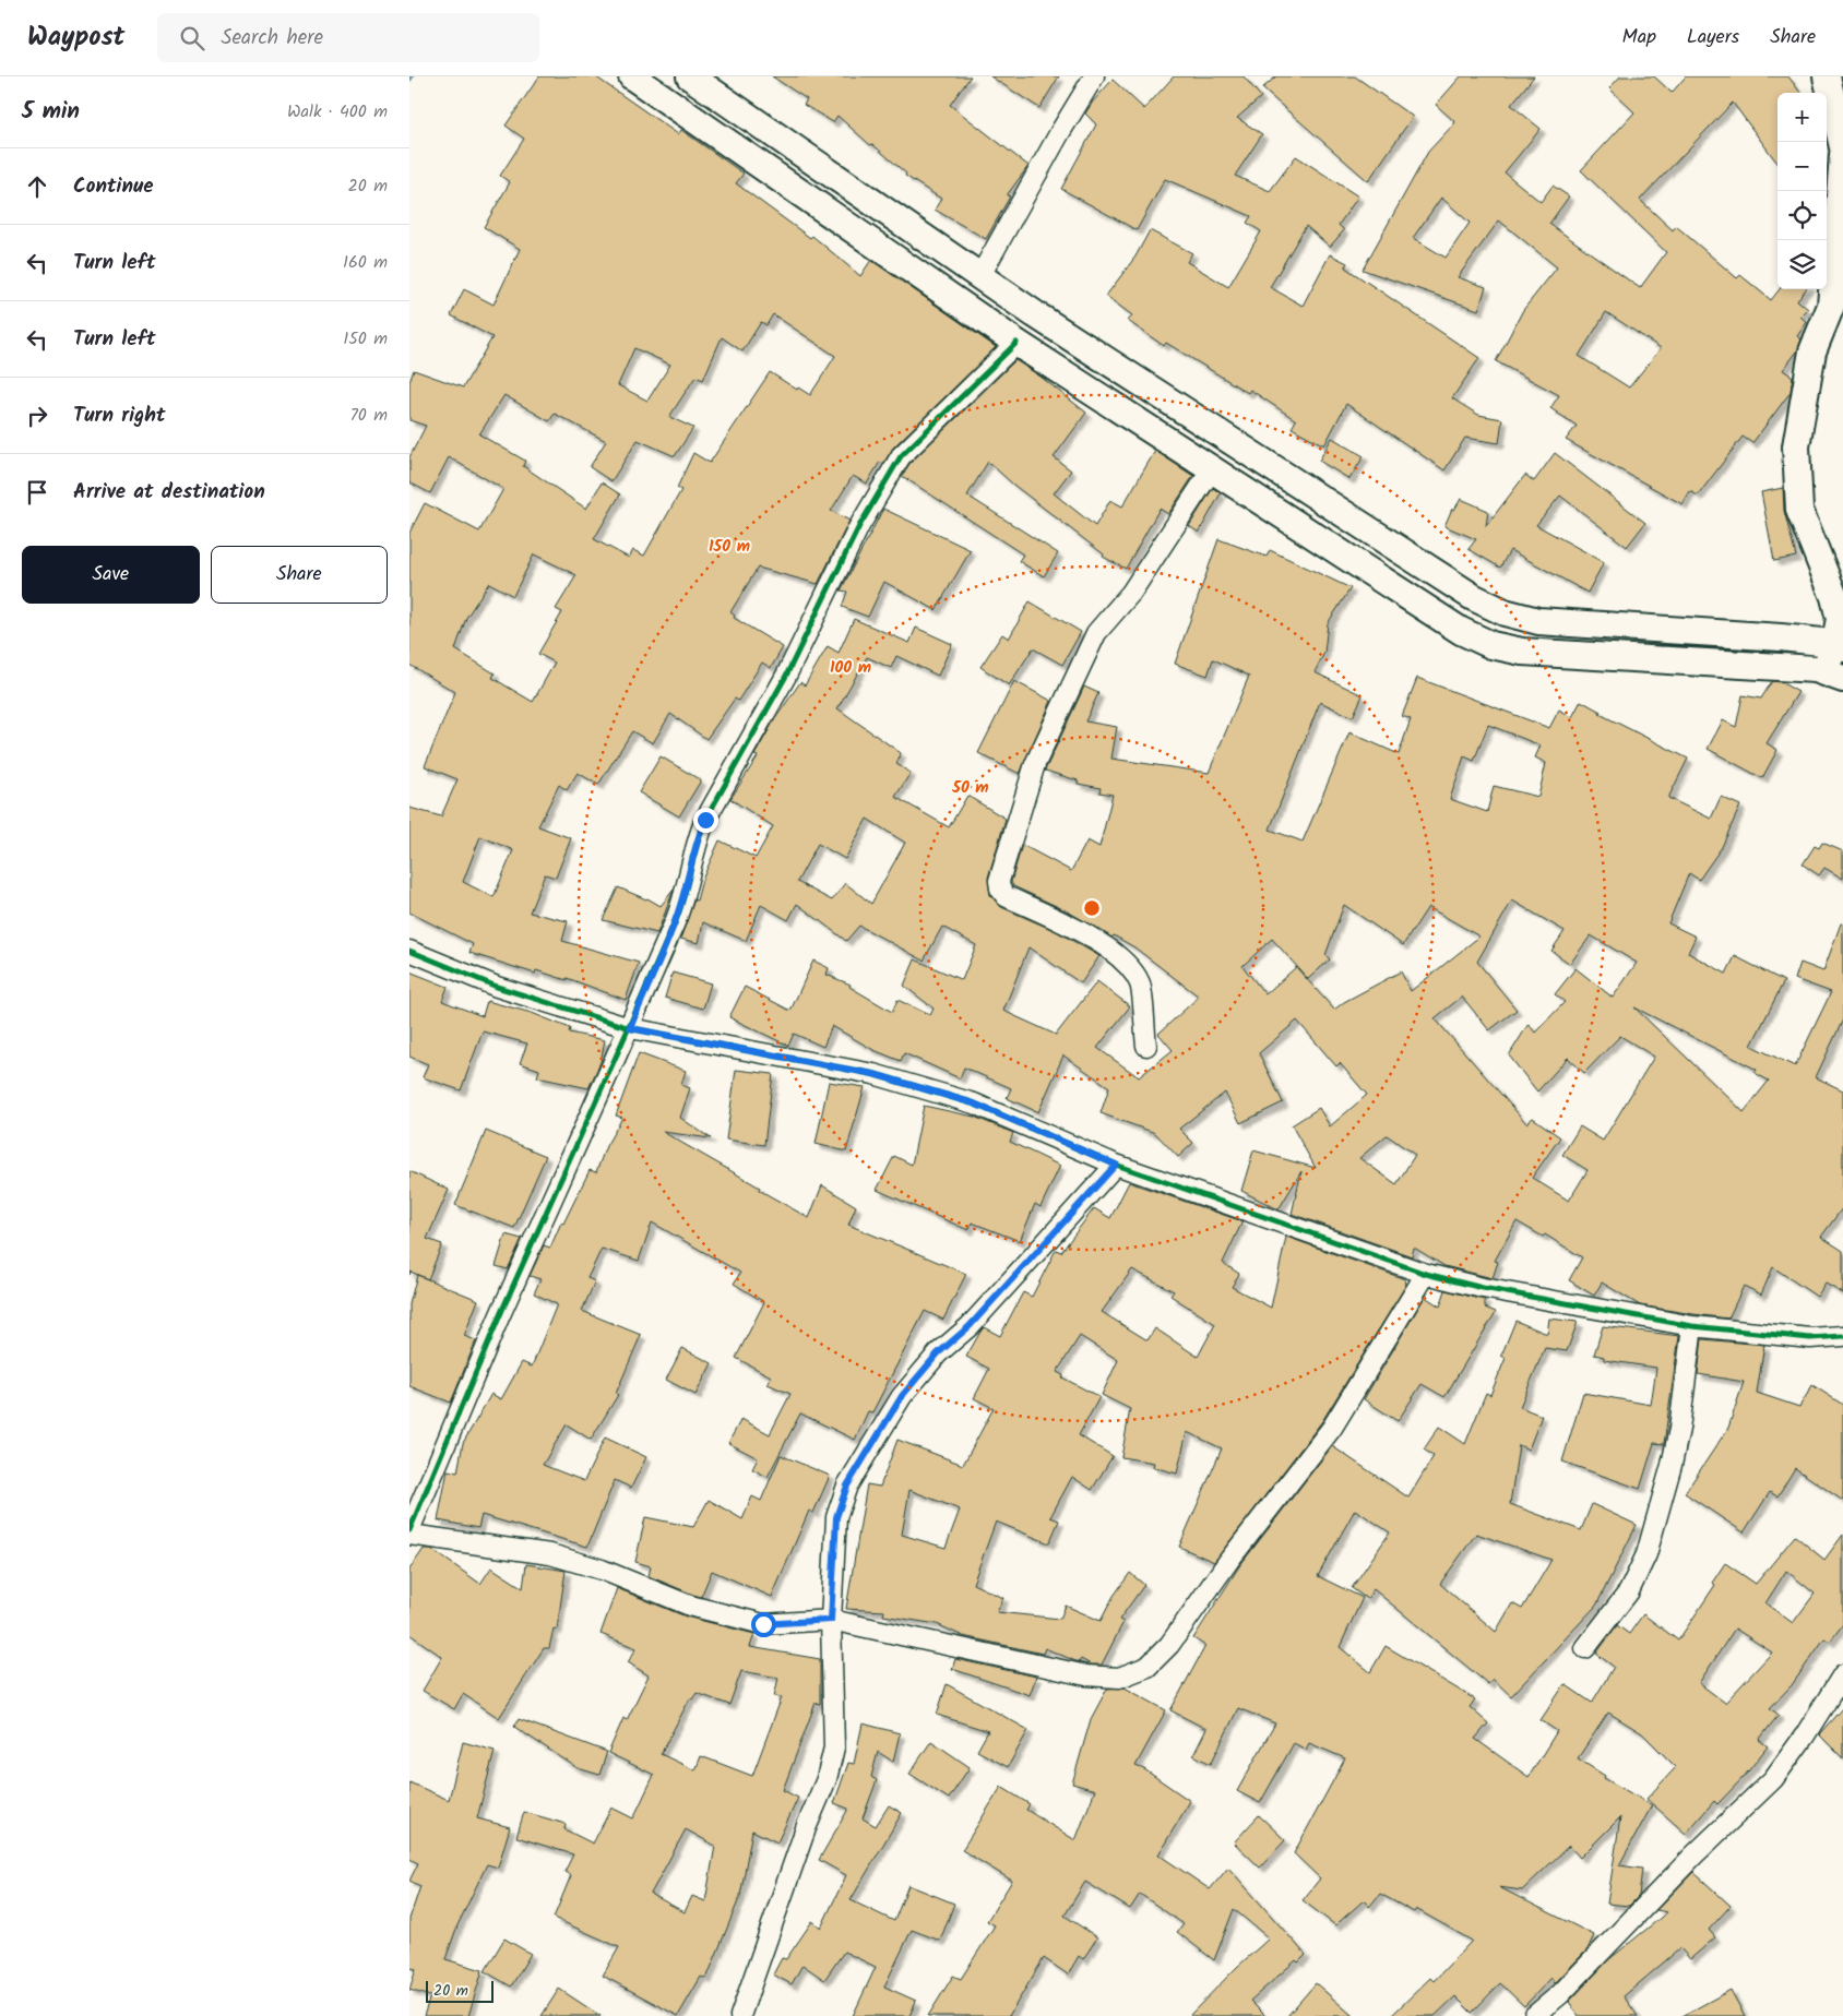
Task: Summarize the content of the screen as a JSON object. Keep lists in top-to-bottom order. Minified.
{"scale_bar":"20 m","page":{"header":"Waypost","search":"Search here","nav":["Map","Layers","Share"],"heading":["5 min","Walk · 400 m"],"map_buttons":["+","−"],"list":[["Continue","20 m"],["Turn left","160 m"],["Turn left","150 m"],["Turn right","70 m"],"Arrive at destination"],"buttons":["Save","Share"],"scale":"20 m"},"rings":["150 m","100 m","50 m"]}
